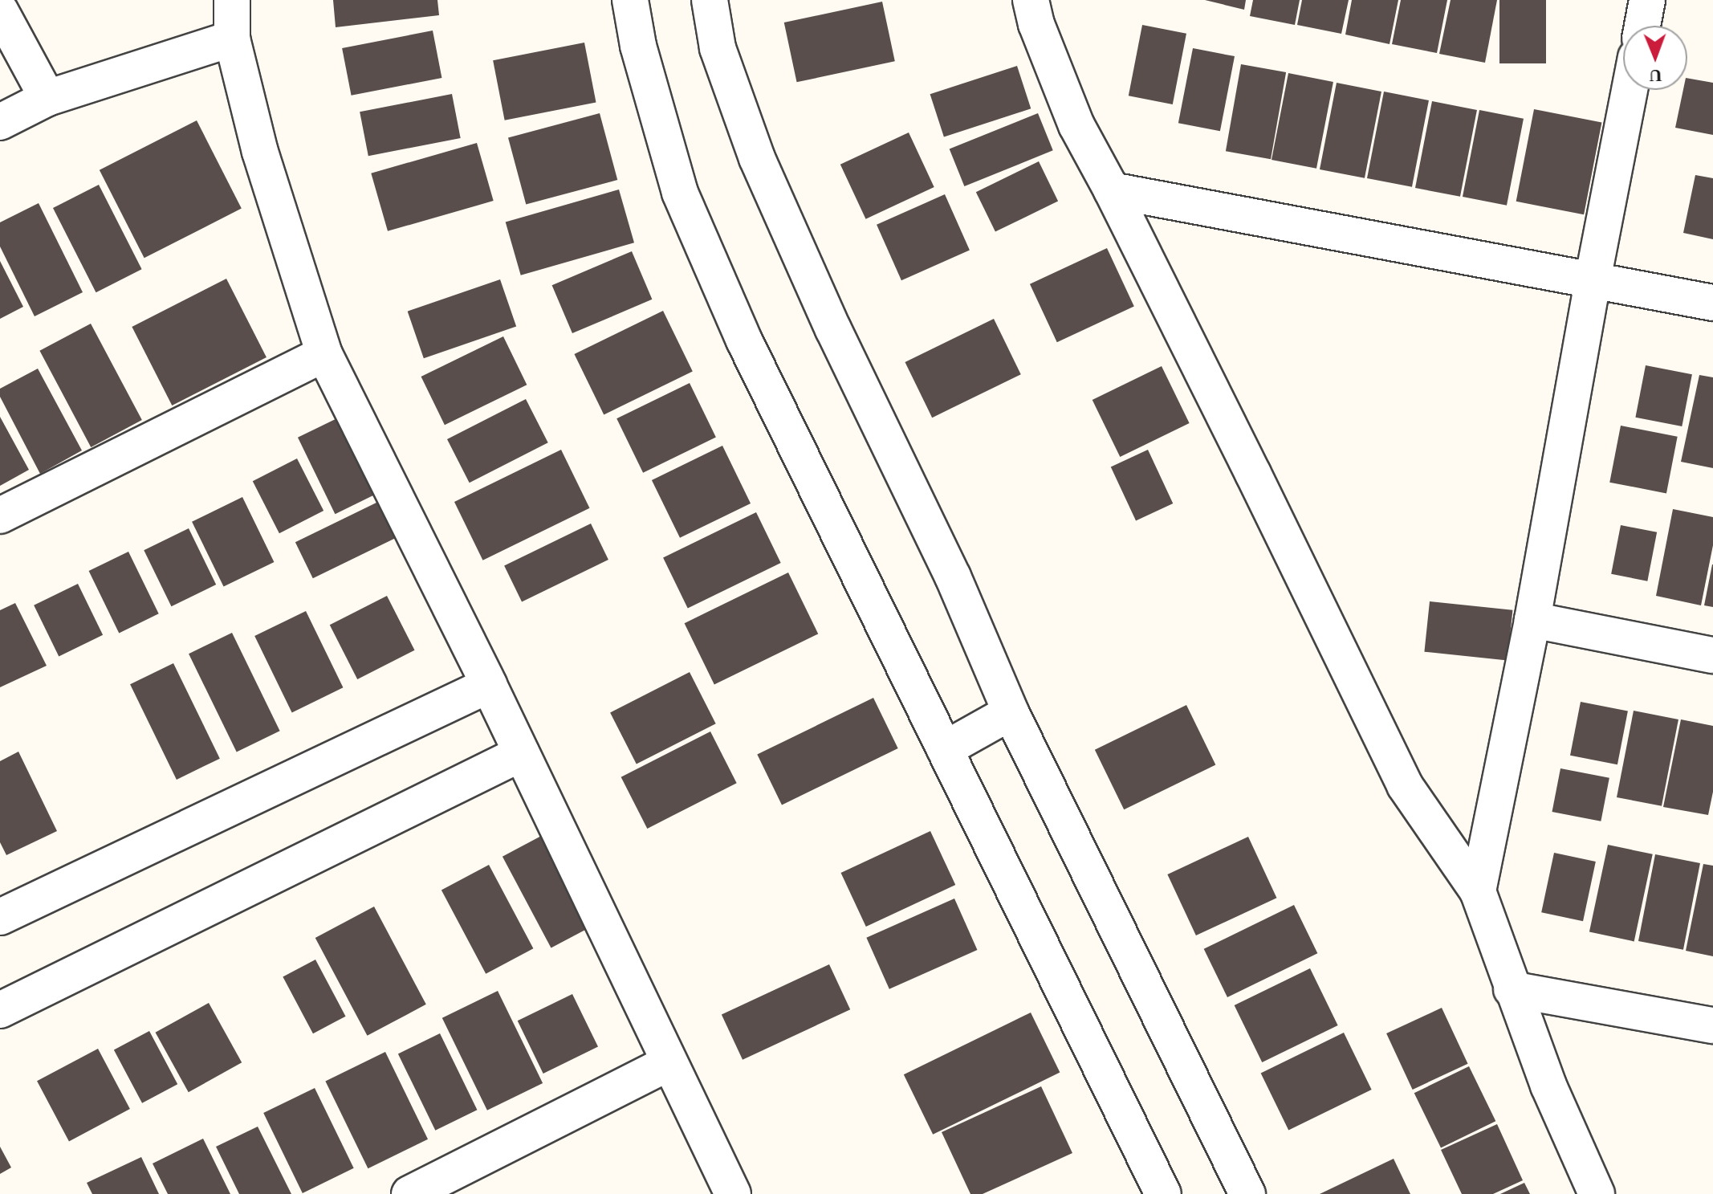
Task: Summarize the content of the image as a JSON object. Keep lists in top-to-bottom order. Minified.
{"north":"bottom"}
